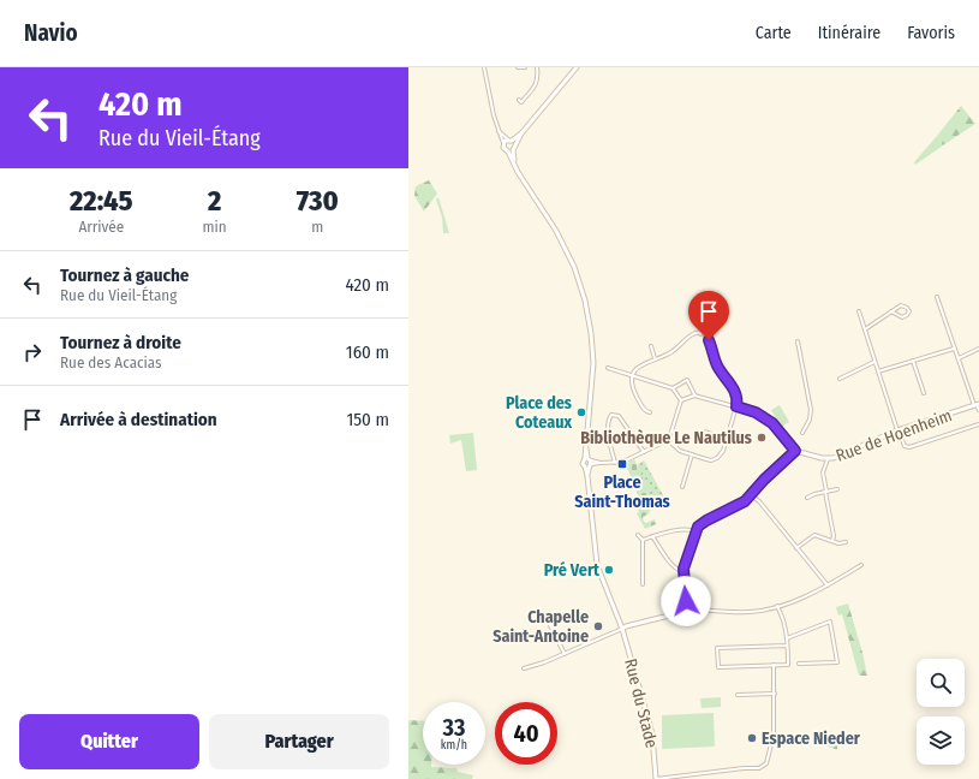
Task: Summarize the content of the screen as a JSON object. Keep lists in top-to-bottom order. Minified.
{"streets":{"street":["Rue de Hoenheim","Rue du Stade"]},"places":{"other":["Place des Coteaux","Bibliothèque Le Nautilus","Pré Vert","Chapelle Saint-Antoine","Espace Nieder"],"transit":["Place Saint-Thomas"]},"page":{"header":"Navio","nav":["Carte","Itinéraire","Favoris"],"turn":["420 m","Rue du Vieil-Étang"],"eta":["22:45","Arrivée","2","min","730","m"],"list":[{"name":"Tournez à gauche","note":"Rue du Vieil-Étang","value":"420 m"},{"name":"Tournez à droite","note":"Rue des Acacias","value":"160 m"},{"name":"Arrivée à destination","value":"150 m"}],"speed":"33 km/h","limit":"40","buttons":["Quitter","Partager"]}}
